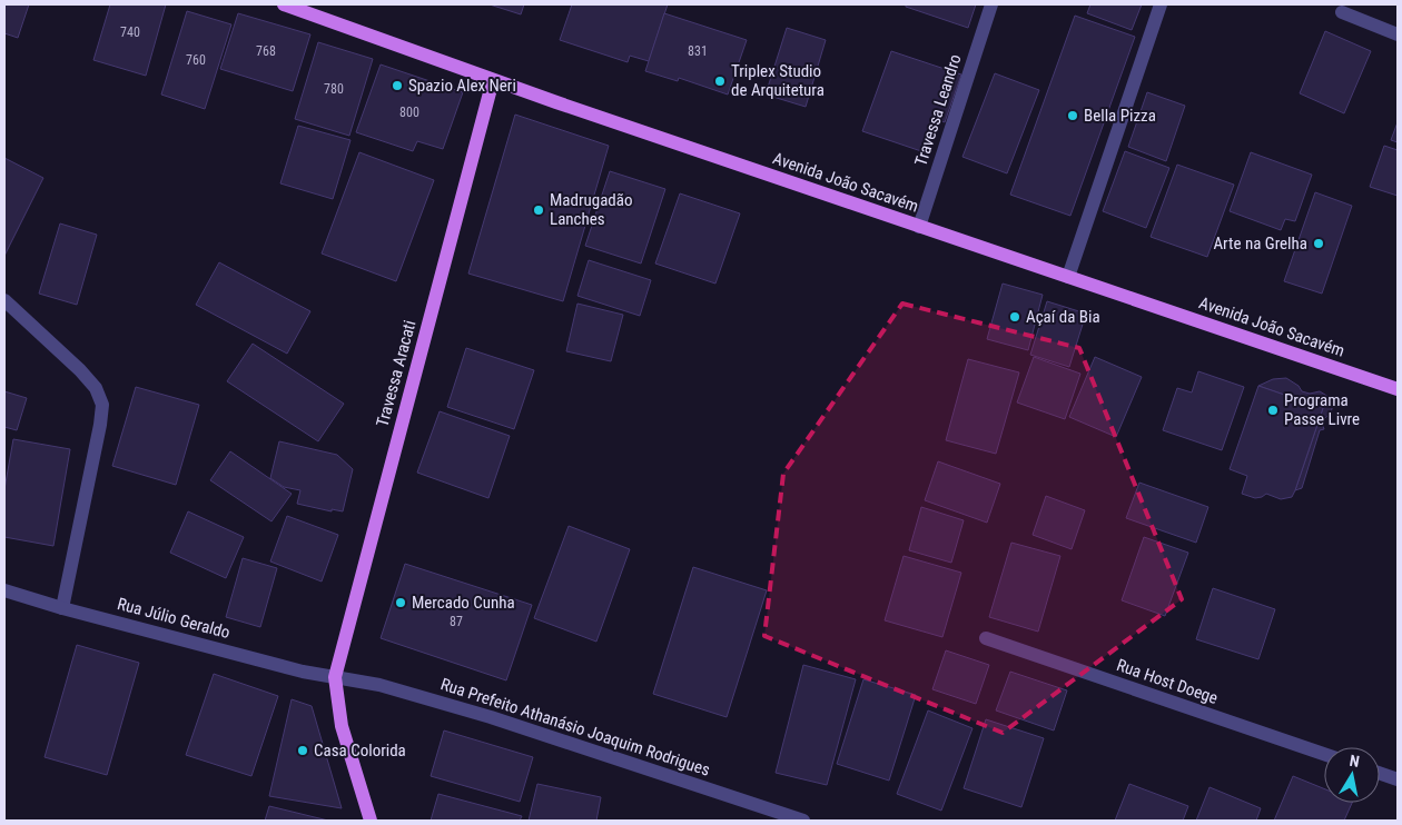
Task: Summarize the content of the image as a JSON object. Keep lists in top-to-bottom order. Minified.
{"streets":{"main road":["Avenida João Sacavém","Travessa Aracati"],"street":["Travessa Leandro","Rua Júlio Geraldo","Rua Host Doege","Rua Prefeito Athanásio Joaquim Rodrigues"]},"crossings":[["Travessa Leandro","Avenida João Sacavém"],["Avenida João Sacavém","Travessa Aracati"],["Travessa Aracati","Rua Júlio Geraldo"],["Travessa Aracati","Rua Prefeito Athanásio Joaquim Rodrigues"],["Rua Júlio Geraldo","Rua Prefeito Athanásio Joaquim Rodrigues"]],"places":["Triplex Studio de Arquitetura","Spazio Alex Neri","Bella Pizza","Madrugadão Lanches","Arte na Grelha","Açaí da Bia","Programa Passe Livre","Mercado Cunha","Casa Colorida"],"house_numbers":["740","768","831","760","780","800","87"],"north":"top"}
